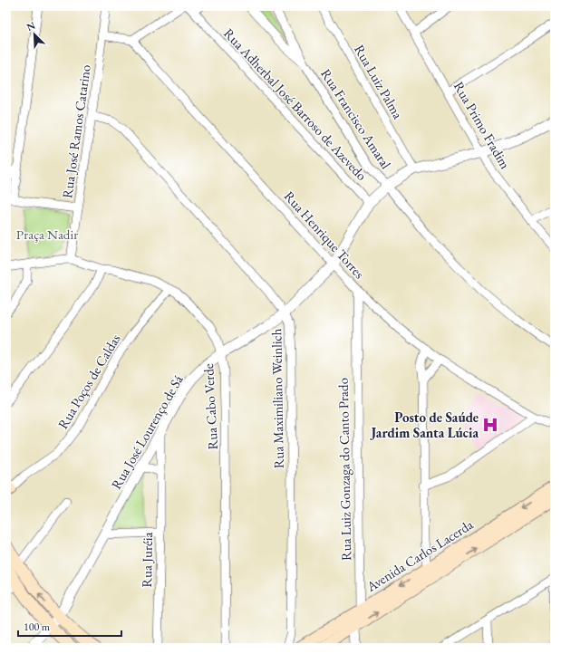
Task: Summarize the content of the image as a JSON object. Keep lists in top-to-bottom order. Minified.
{"streets":{"main road":["Avenida Carlos Lacerda"],"street":["Rua Luiz Palma","Rua Adherbal José Barroso de Azevedo","Rua Francisco Amaral","Rua Primo Fradim","Rua José Ramos Catarino","Rua Henrique Torres","Rua Poços de Caldas","Rua Maximiliano Weinlich","Rua Cabo Verde","Rua José Lourenço de Sá","Rua Luiz Gonzaga do Canto Prado","Rua Juréia"]},"crossings":[["Rua Luiz Palma","Rua José Lourenço de Sá"],["Rua Adherbal José Barroso de Azevedo","Rua José Lourenço de Sá"],["Rua Francisco Amaral","Rua José Lourenço de Sá"],["Rua Primo Fradim","Rua José Lourenço de Sá"],["Rua José Ramos Catarino","Rua Maximiliano Weinlich"],["Rua José Ramos Catarino","Rua Cabo Verde"],["Rua Henrique Torres","Rua José Lourenço de Sá"],["Rua Henrique Torres","Rua Luiz Gonzaga do Canto Prado"],["Rua Poços de Caldas","Rua Cabo Verde"],["Rua Maximiliano Weinlich","Rua José Lourenço de Sá"],["Rua Cabo Verde","Rua José Lourenço de Sá"],["Rua José Lourenço de Sá","Rua Juréia"],["Rua Luiz Gonzaga do Canto Prado","Avenida Carlos Lacerda"]],"parks":["Praça Nadir"],"places":{"hospital":["Posto de Saúde Jardim Santa Lúcia"]},"scale_bar":"100 m","north":"top left"}
